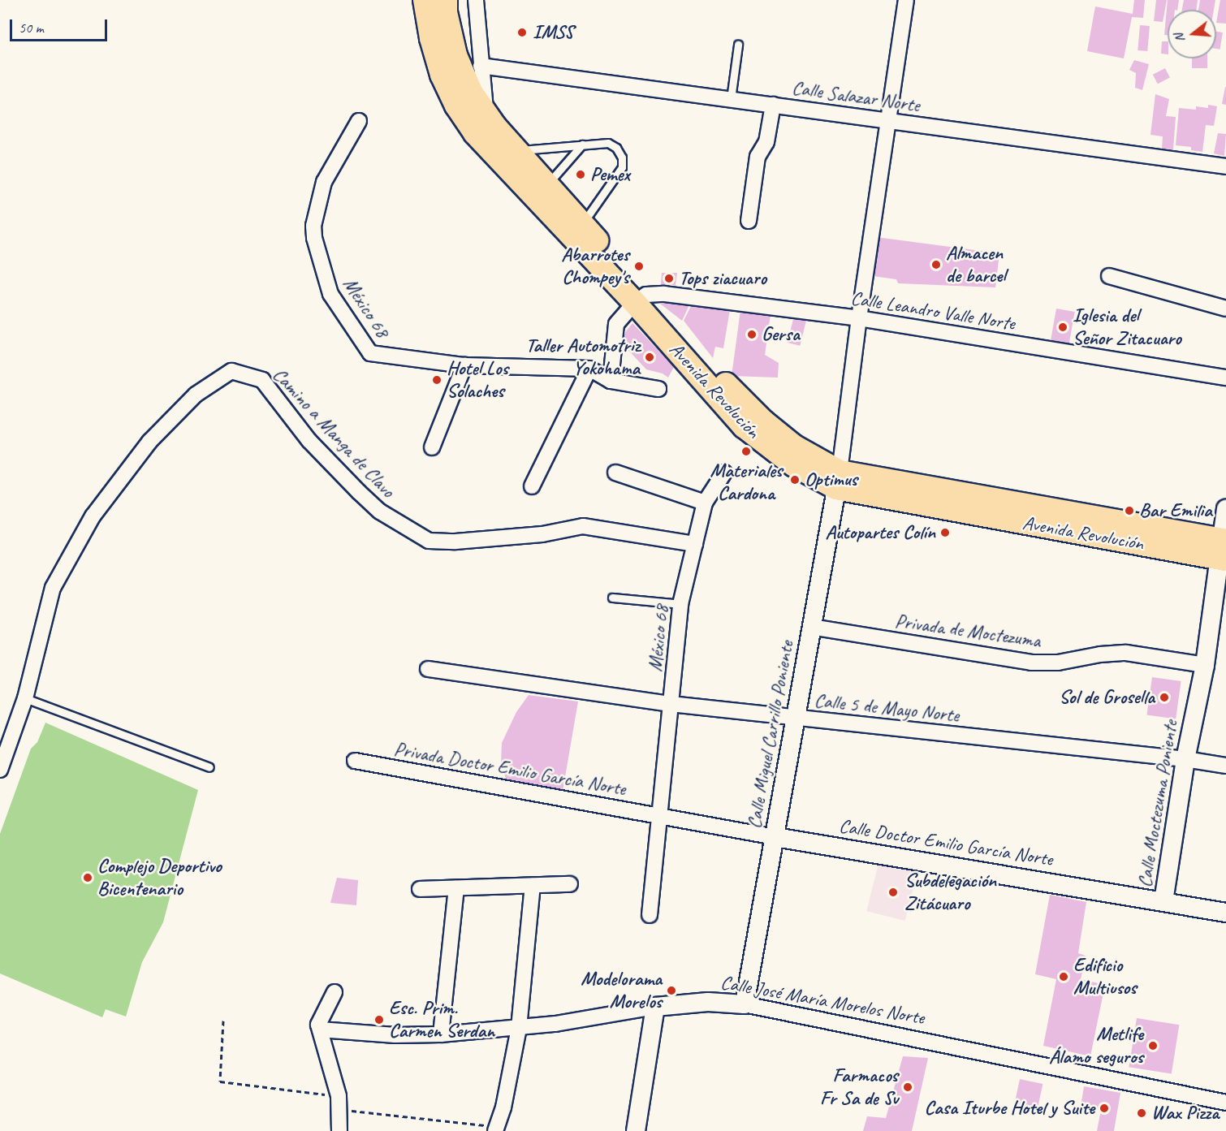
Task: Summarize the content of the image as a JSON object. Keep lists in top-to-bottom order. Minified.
{"streets":{"main road":["Avenida Revolución"],"street":["Calle Salazar Norte","México 68","Calle Leandro Valle Norte","Camino a Manga de Clavo","Privada de Moctezuma","Calle 5 de Mayo Norte","Calle Miguel Carrillo Poniente","Privada Doctor Emilio García Norte","Calle Moctezuma Poniente","Calle Doctor Emilio García Norte","Calle José María Morelos Norte"]},"crossings":[["México 68","Camino a Manga de Clavo"],["México 68","Calle 5 de Mayo Norte"],["México 68","Privada Doctor Emilio García Norte"],["México 68","Calle Doctor Emilio García Norte"],["Calle Leandro Valle Norte","Avenida Revolución"],["Avenida Revolución","Calle Miguel Carrillo Poniente"],["Avenida Revolución","Calle Moctezuma Poniente"],["Privada de Moctezuma","Calle Miguel Carrillo Poniente"],["Privada de Moctezuma","Calle Moctezuma Poniente"],["Calle 5 de Mayo Norte","Calle Miguel Carrillo Poniente"],["Calle 5 de Mayo Norte","Calle Moctezuma Poniente"],["Calle Miguel Carrillo Poniente","Calle Doctor Emilio García Norte"],["Calle Miguel Carrillo Poniente","Calle José María Morelos Norte"],["Privada Doctor Emilio García Norte","Calle Doctor Emilio García Norte"],["Calle Moctezuma Poniente","Calle Doctor Emilio García Norte"]],"places":["IMSS","Pemex","Almacen de barcel","Abarrotes Chompey's","Tops ziacuaro","Iglesia del Señor Zitacuaro","Gersa","Taller Automotriz Yokohama","Hotel Los Solaches","Materiales Cardona","Optimus","Bar Emilia","Autopartes Colín","Sol de Grosella","Complejo Deportivo Bicentenario","Subdelegación Zitácuaro","Edificio Multiusos","Modelorama Morelos","Esc. Prim. Carmen Serdan","Metlife Álamo seguros","Farmacos Fr Sa de Sv","Casa Iturbe Hotel y Suite","Wax Pizza"],"scale_bar":"50 m","north":"left"}
